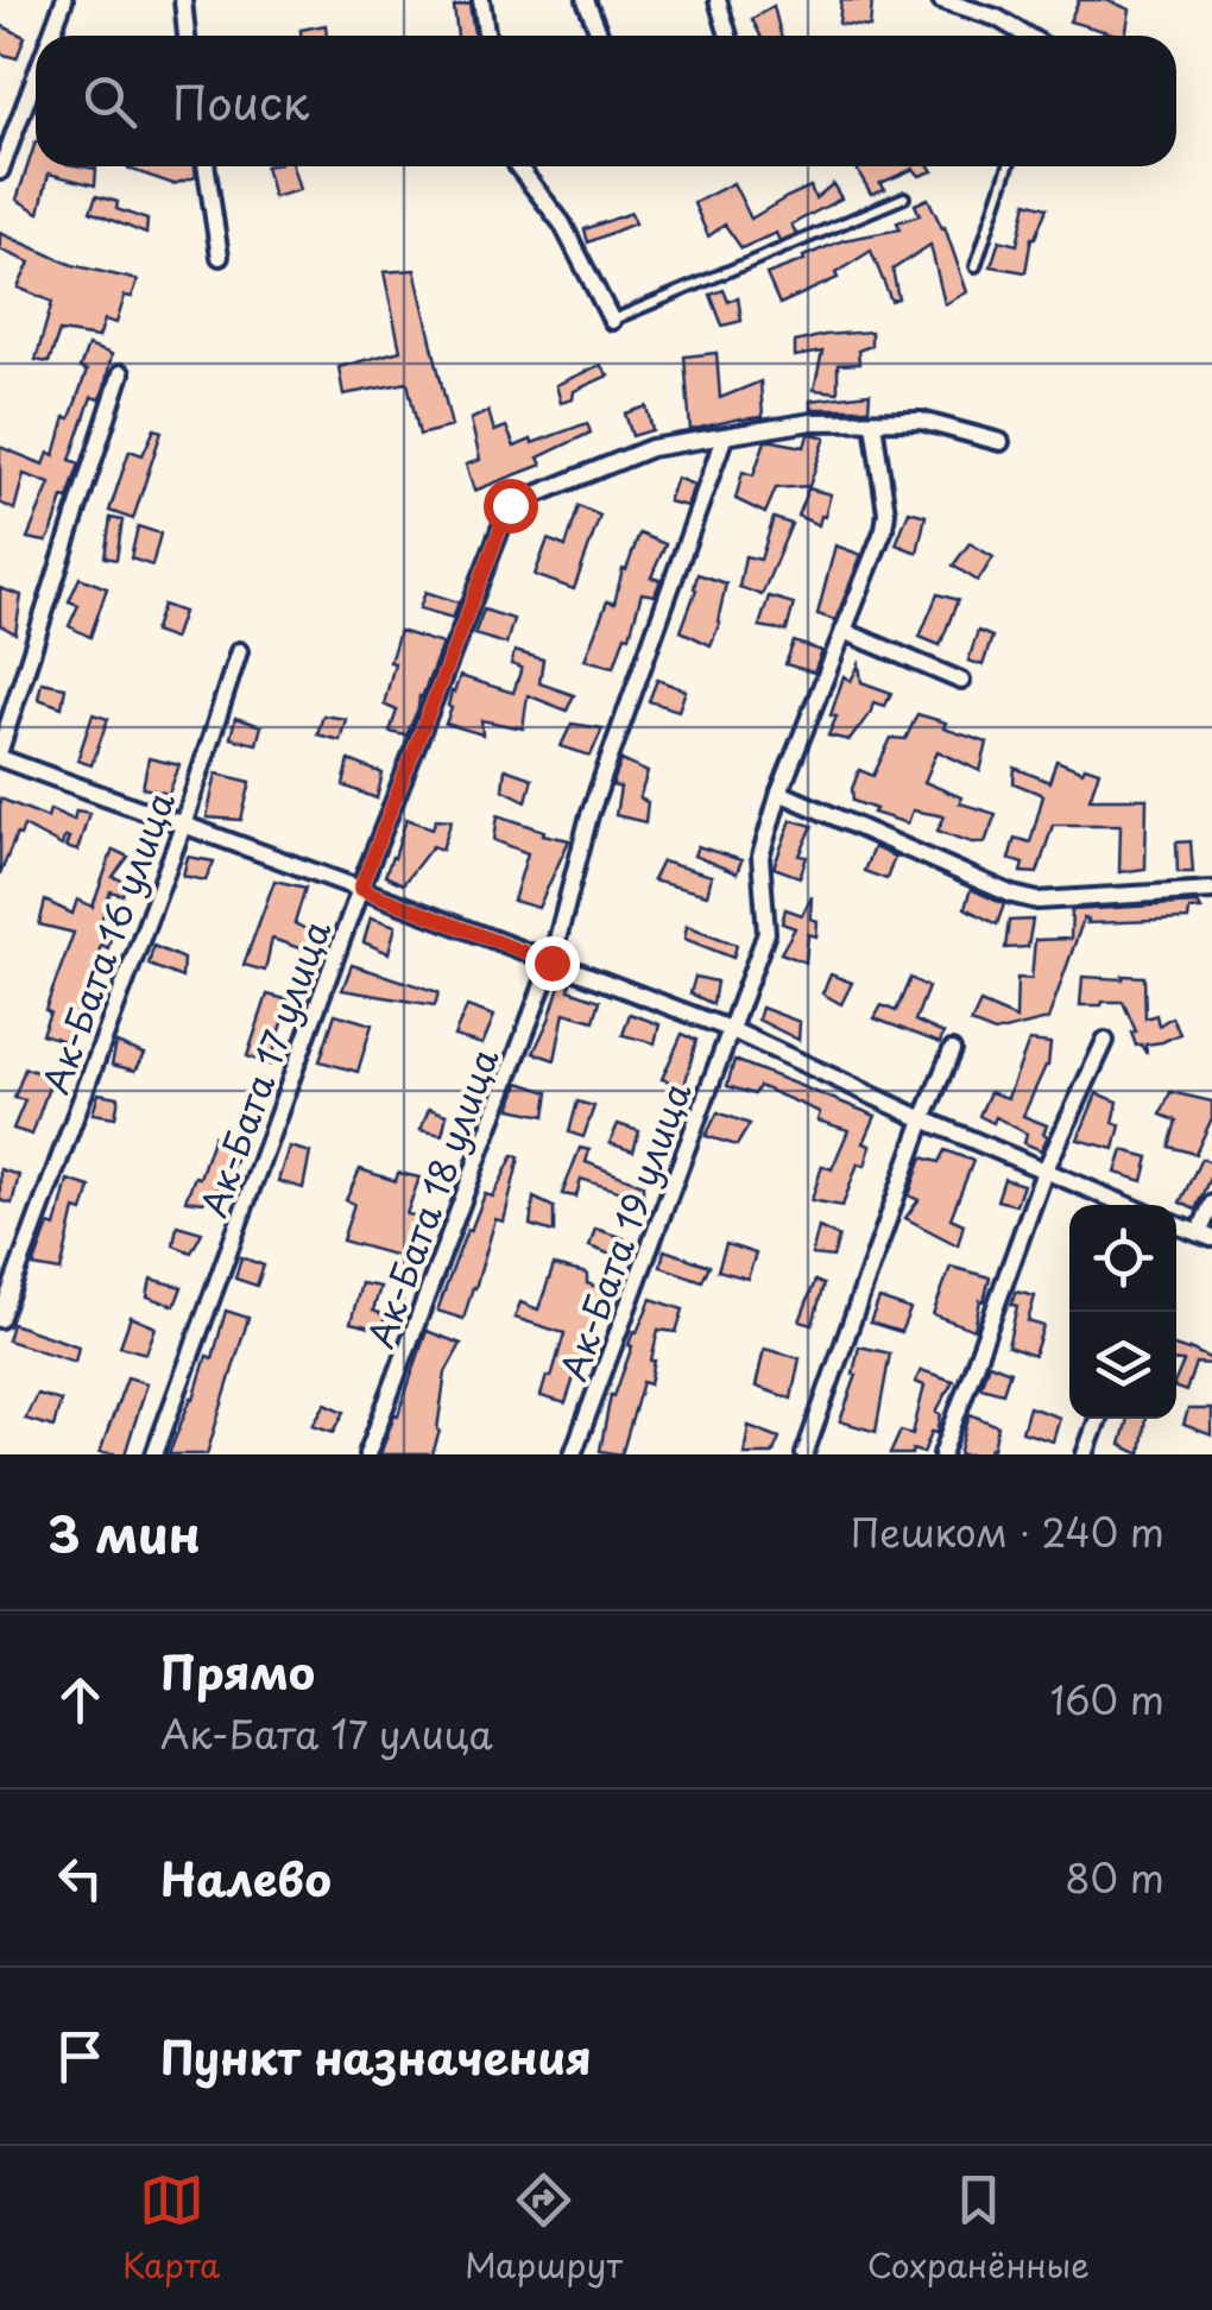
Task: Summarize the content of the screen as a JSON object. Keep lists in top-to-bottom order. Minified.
{"streets":{"street":["Ак-Бата 16 улица","Ак-Бата 17 улица","Ак-Бата 18 улица","Ак-Бата 19 улица"]},"crossings":[["Ак-Бата 17 улица","Ак-Бата 18 улица"]],"page":{"search":"Поиск","heading":["3 мин","Пешком · 240 m"],"list":[["Прямо","Ак-Бата 17 улица","160 m"],["Налево","80 m"],"Пункт назначения"],"nav":["Карта","Маршрут","Сохранённые"]}}
